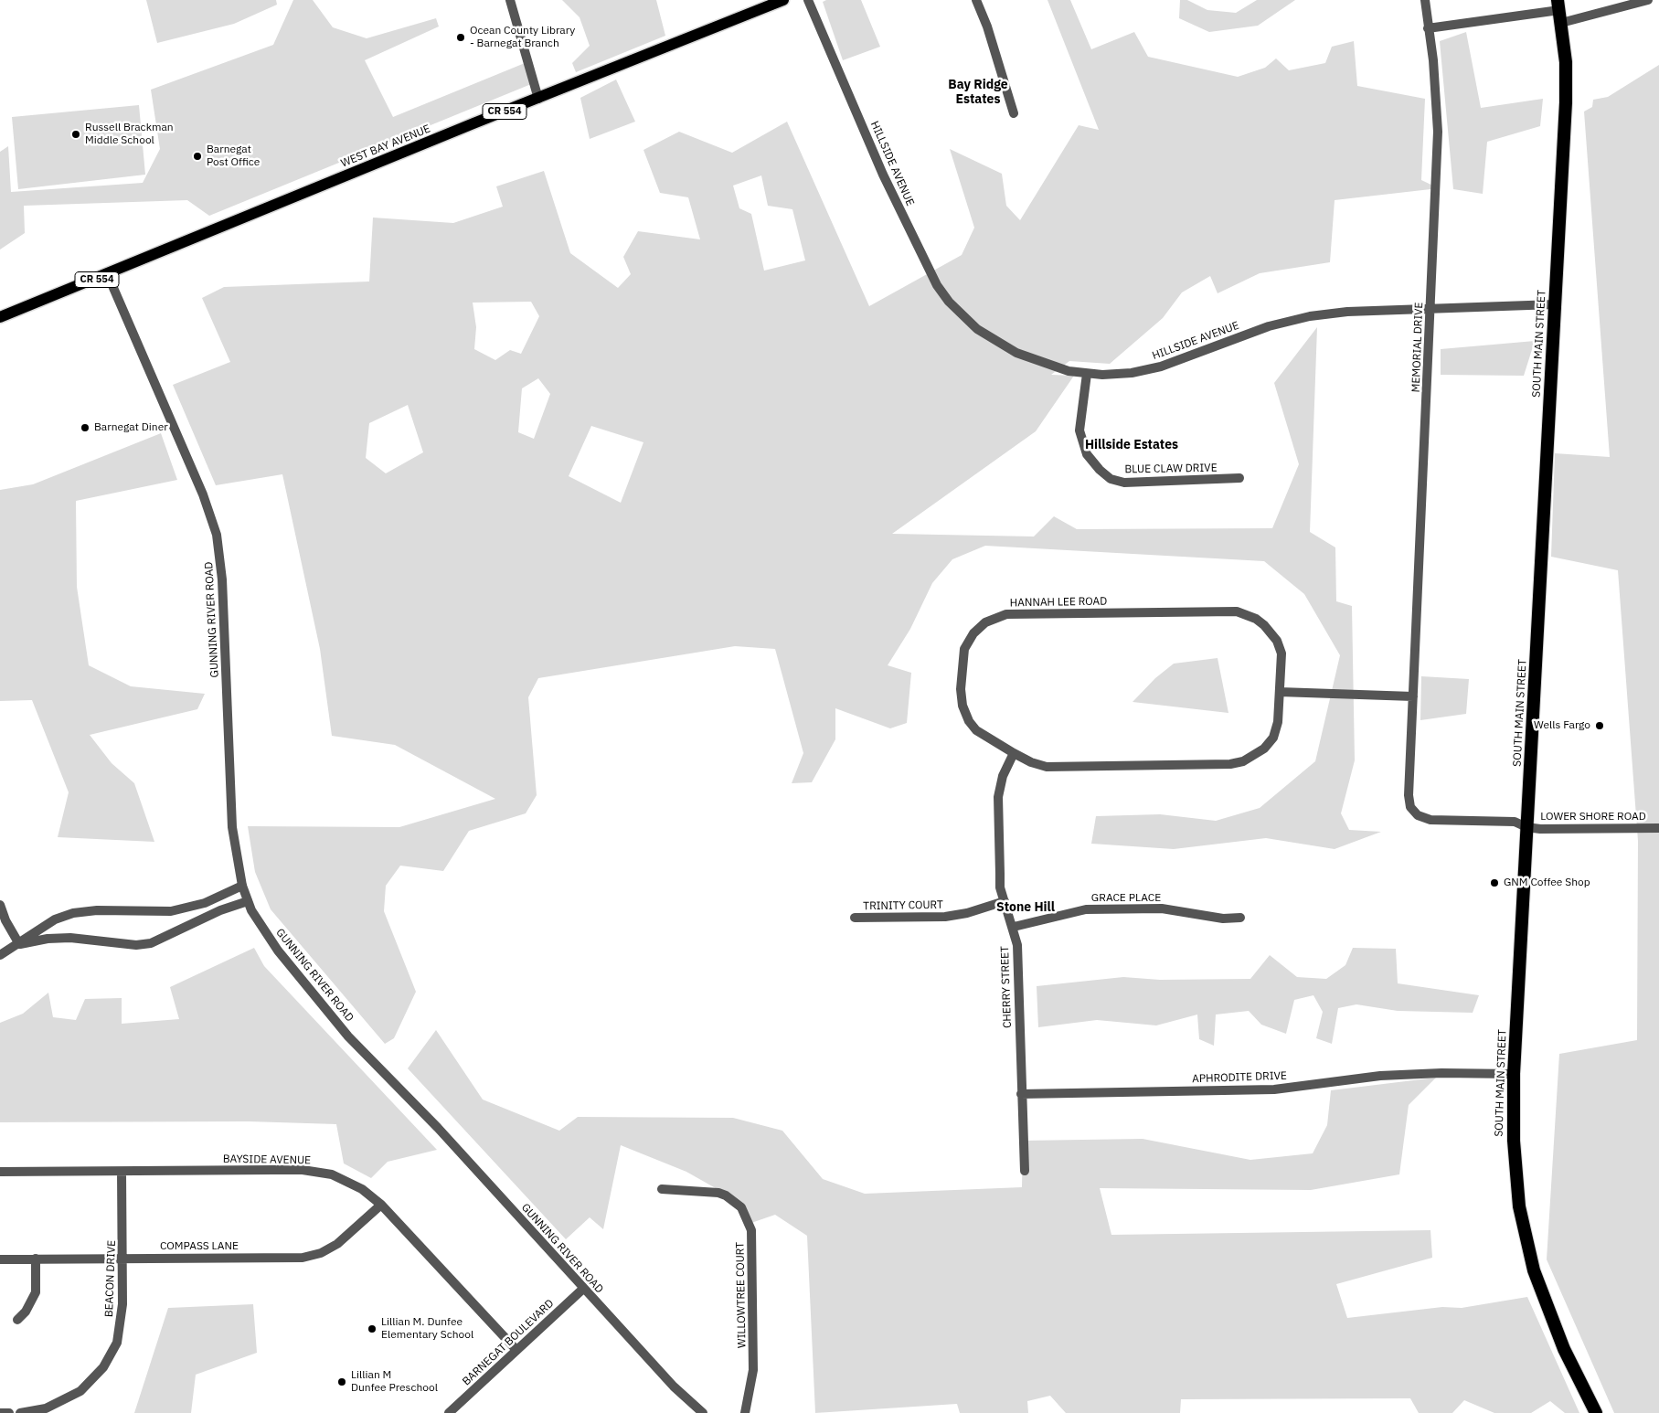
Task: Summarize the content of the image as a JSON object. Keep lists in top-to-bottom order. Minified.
{"streets":{"highway":["SOUTH MAIN STREET"],"main road":["CR 554","WEST BAY AVENUE"],"street":["HILLSIDE AVENUE","MEMORIAL DRIVE","BLUE CLAW DRIVE","HANNAH LEE ROAD","GUNNING RIVER ROAD","LOWER SHORE ROAD","GRACE PLACE","TRINITY COURT","CHERRY STREET","APHRODITE DRIVE","BAYSIDE AVENUE","COMPASS LANE","BEACON DRIVE","WILLOWTREE COURT","BARNEGAT BOULEVARD"]},"crossings":[["WEST BAY AVENUE","GUNNING RIVER ROAD"],["HILLSIDE AVENUE","SOUTH MAIN STREET"],["HILLSIDE AVENUE","MEMORIAL DRIVE"],["HILLSIDE AVENUE","BLUE CLAW DRIVE"],["SOUTH MAIN STREET","MEMORIAL DRIVE"],["SOUTH MAIN STREET","LOWER SHORE ROAD"],["SOUTH MAIN STREET","APHRODITE DRIVE"],["MEMORIAL DRIVE","LOWER SHORE ROAD"],["HANNAH LEE ROAD","CHERRY STREET"],["GUNNING RIVER ROAD","BARNEGAT BOULEVARD"],["GRACE PLACE","CHERRY STREET"],["TRINITY COURT","CHERRY STREET"],["CHERRY STREET","APHRODITE DRIVE"],["BAYSIDE AVENUE","COMPASS LANE"],["BAYSIDE AVENUE","BEACON DRIVE"],["BAYSIDE AVENUE","BARNEGAT BOULEVARD"],["COMPASS LANE","BEACON DRIVE"]],"districts":["Bay Ridge Estates","Hillside Estates","Stone Hill"],"places":["Ocean County Library - Barnegat Branch","Russell Brackman Middle School","Barnegat Post Office","Barnegat Diner","Wells Fargo","GNM Coffee Shop","Lillian M. Dunfee Elementary School","Lillian M Dunfee Preschool"]}
